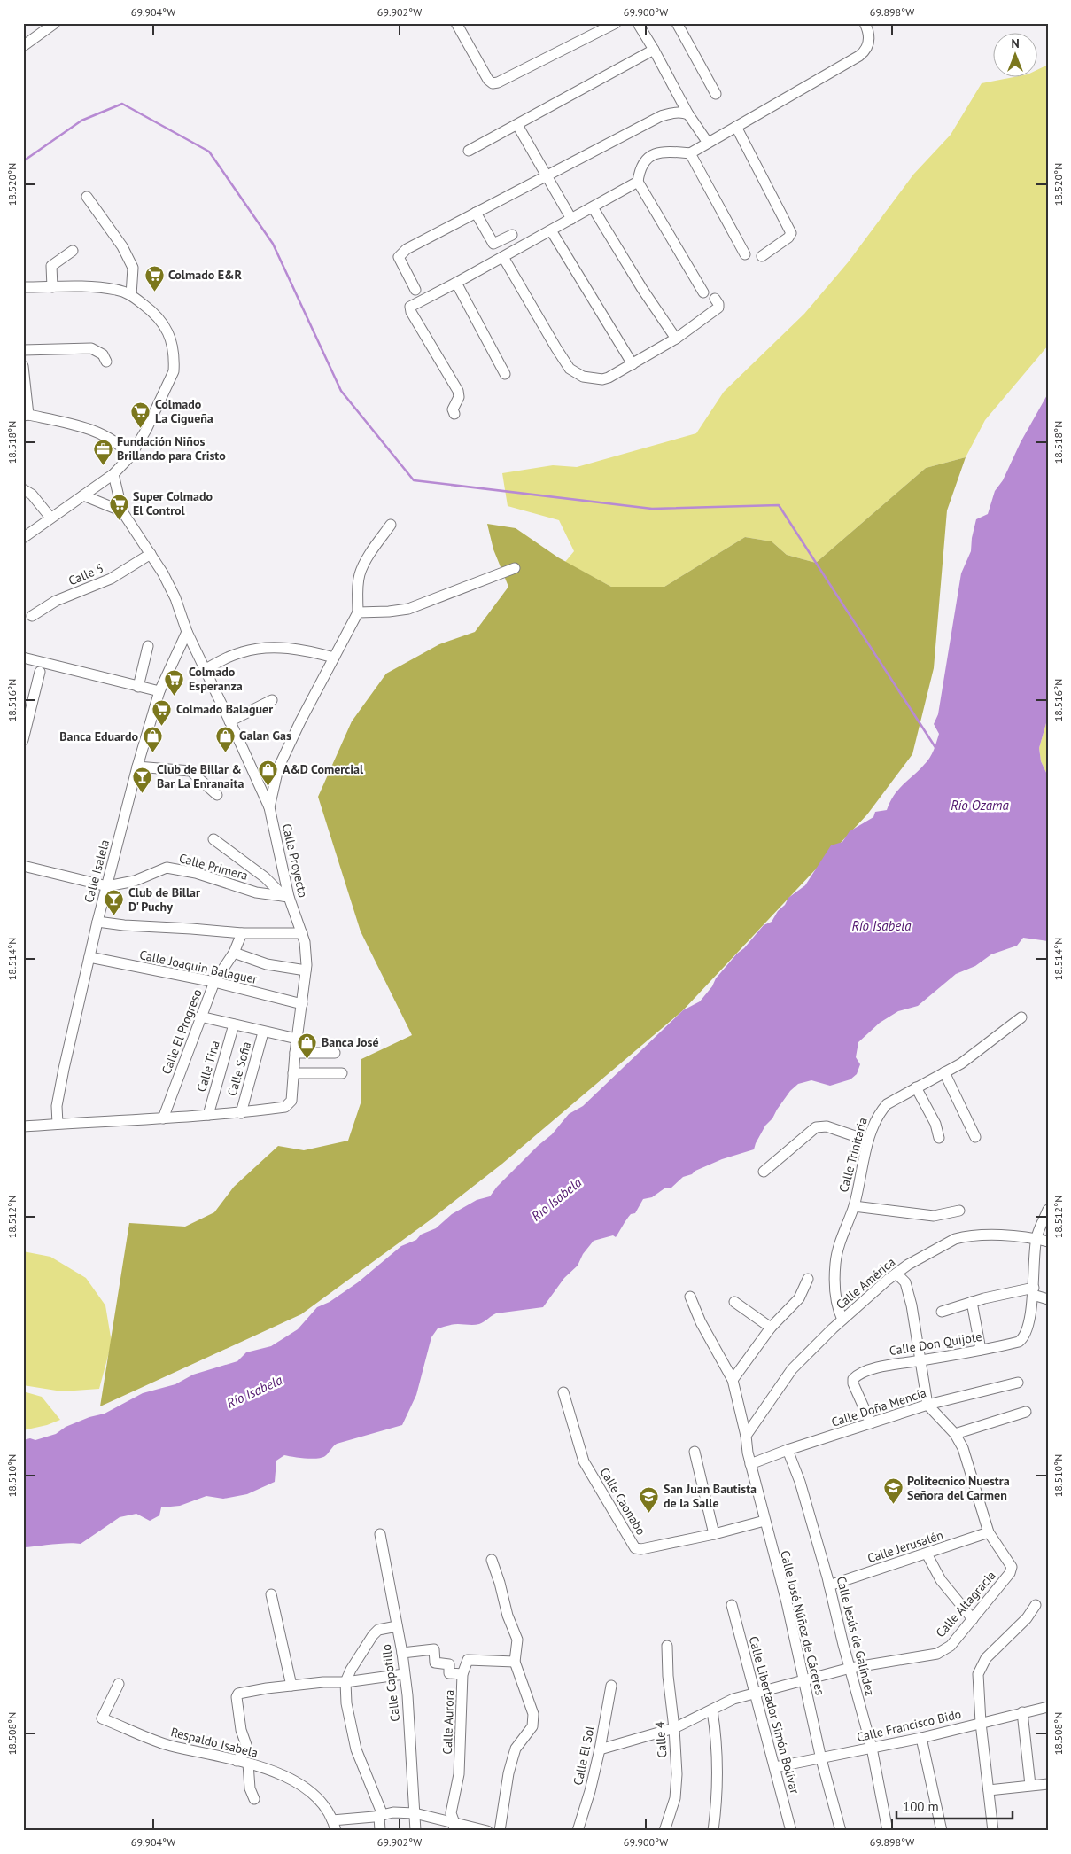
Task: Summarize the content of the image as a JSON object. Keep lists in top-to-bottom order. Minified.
{"streets":{"street":["Calle 5","Calle Proyecto","Calle Primera","Calle Isalela","Calle Joaquin Balaguer","Calle El Progreso","Calle Tina","Calle Sofia","Calle Trinitaria","Calle América","Calle Don Quijote","Calle Doña Mencía","Calle Caonabo","Calle Jerusalén","Calle Altagracia","Calle José Núñez de Cáceres","Calle Jesús de Galíndez","Calle Capotillo","Calle Libertador Simón Bolívar","Calle Aurora","Calle Francisco Bido","Calle 4","Respaldo Isabela","Calle El Sol"]},"crossings":[["Calle 5","Calle Proyecto"],["Calle Proyecto","Calle Primera"],["Calle Proyecto","Calle Isalela"],["Calle Proyecto","Calle Joaquin Balaguer"],["Calle Proyecto","Calle Sofia"],["Calle Primera","Calle Isalela"],["Calle Isalela","Calle Joaquin Balaguer"],["Calle Joaquin Balaguer","Calle El Progreso"],["Calle Trinitaria","Calle América"],["Calle América","Calle José Núñez de Cáceres"],["Calle Don Quijote","Calle Doña Mencía"],["Calle Doña Mencía","Calle Altagracia"],["Calle Doña Mencía","Calle José Núñez de Cáceres"],["Calle Doña Mencía","Calle Jesús de Galíndez"],["Calle Caonabo","Calle José Núñez de Cáceres"],["Calle Jerusalén","Calle Altagracia"],["Calle Jerusalén","Calle Jesús de Galíndez"],["Calle Altagracia","Calle José Núñez de Cáceres"],["Calle Altagracia","Calle Jesús de Galíndez"],["Calle Altagracia","Calle Libertador Simón Bolívar"],["Calle Altagracia","Calle 4"],["Calle Altagracia","Calle El Sol"],["Calle José Núñez de Cáceres","Calle Francisco Bido"],["Calle Jesús de Galíndez","Calle Francisco Bido"],["Calle Libertador Simón Bolívar","Calle Francisco Bido"]],"water":["Río Ozama","Río Isabela"],"places":{"supermarket":["Colmado E&R","Colmado La Cigueña","Super Colmado El Control","Colmado Esperanza","Colmado Balaguer"],"office":["Fundación Niños Brillando para Cristo"],"shop":["Galan Gas","Banca Eduardo","A&D Comercial","Banca José"],"bar":["Club de Billar & Bar La Enranaita","Club de Billar D' Puchy"],"school or university":["Politecnico Nuestra Señora del Carmen","San Juan Bautista de la Salle"]},"scale_bar":"100 m","north":"top","coordinates":["69.904°W","69.902°W","69.900°W","69.898°W","18.520°N","18.518°N","18.516°N","18.514°N","18.512°N","18.510°N","18.508°N"]}
